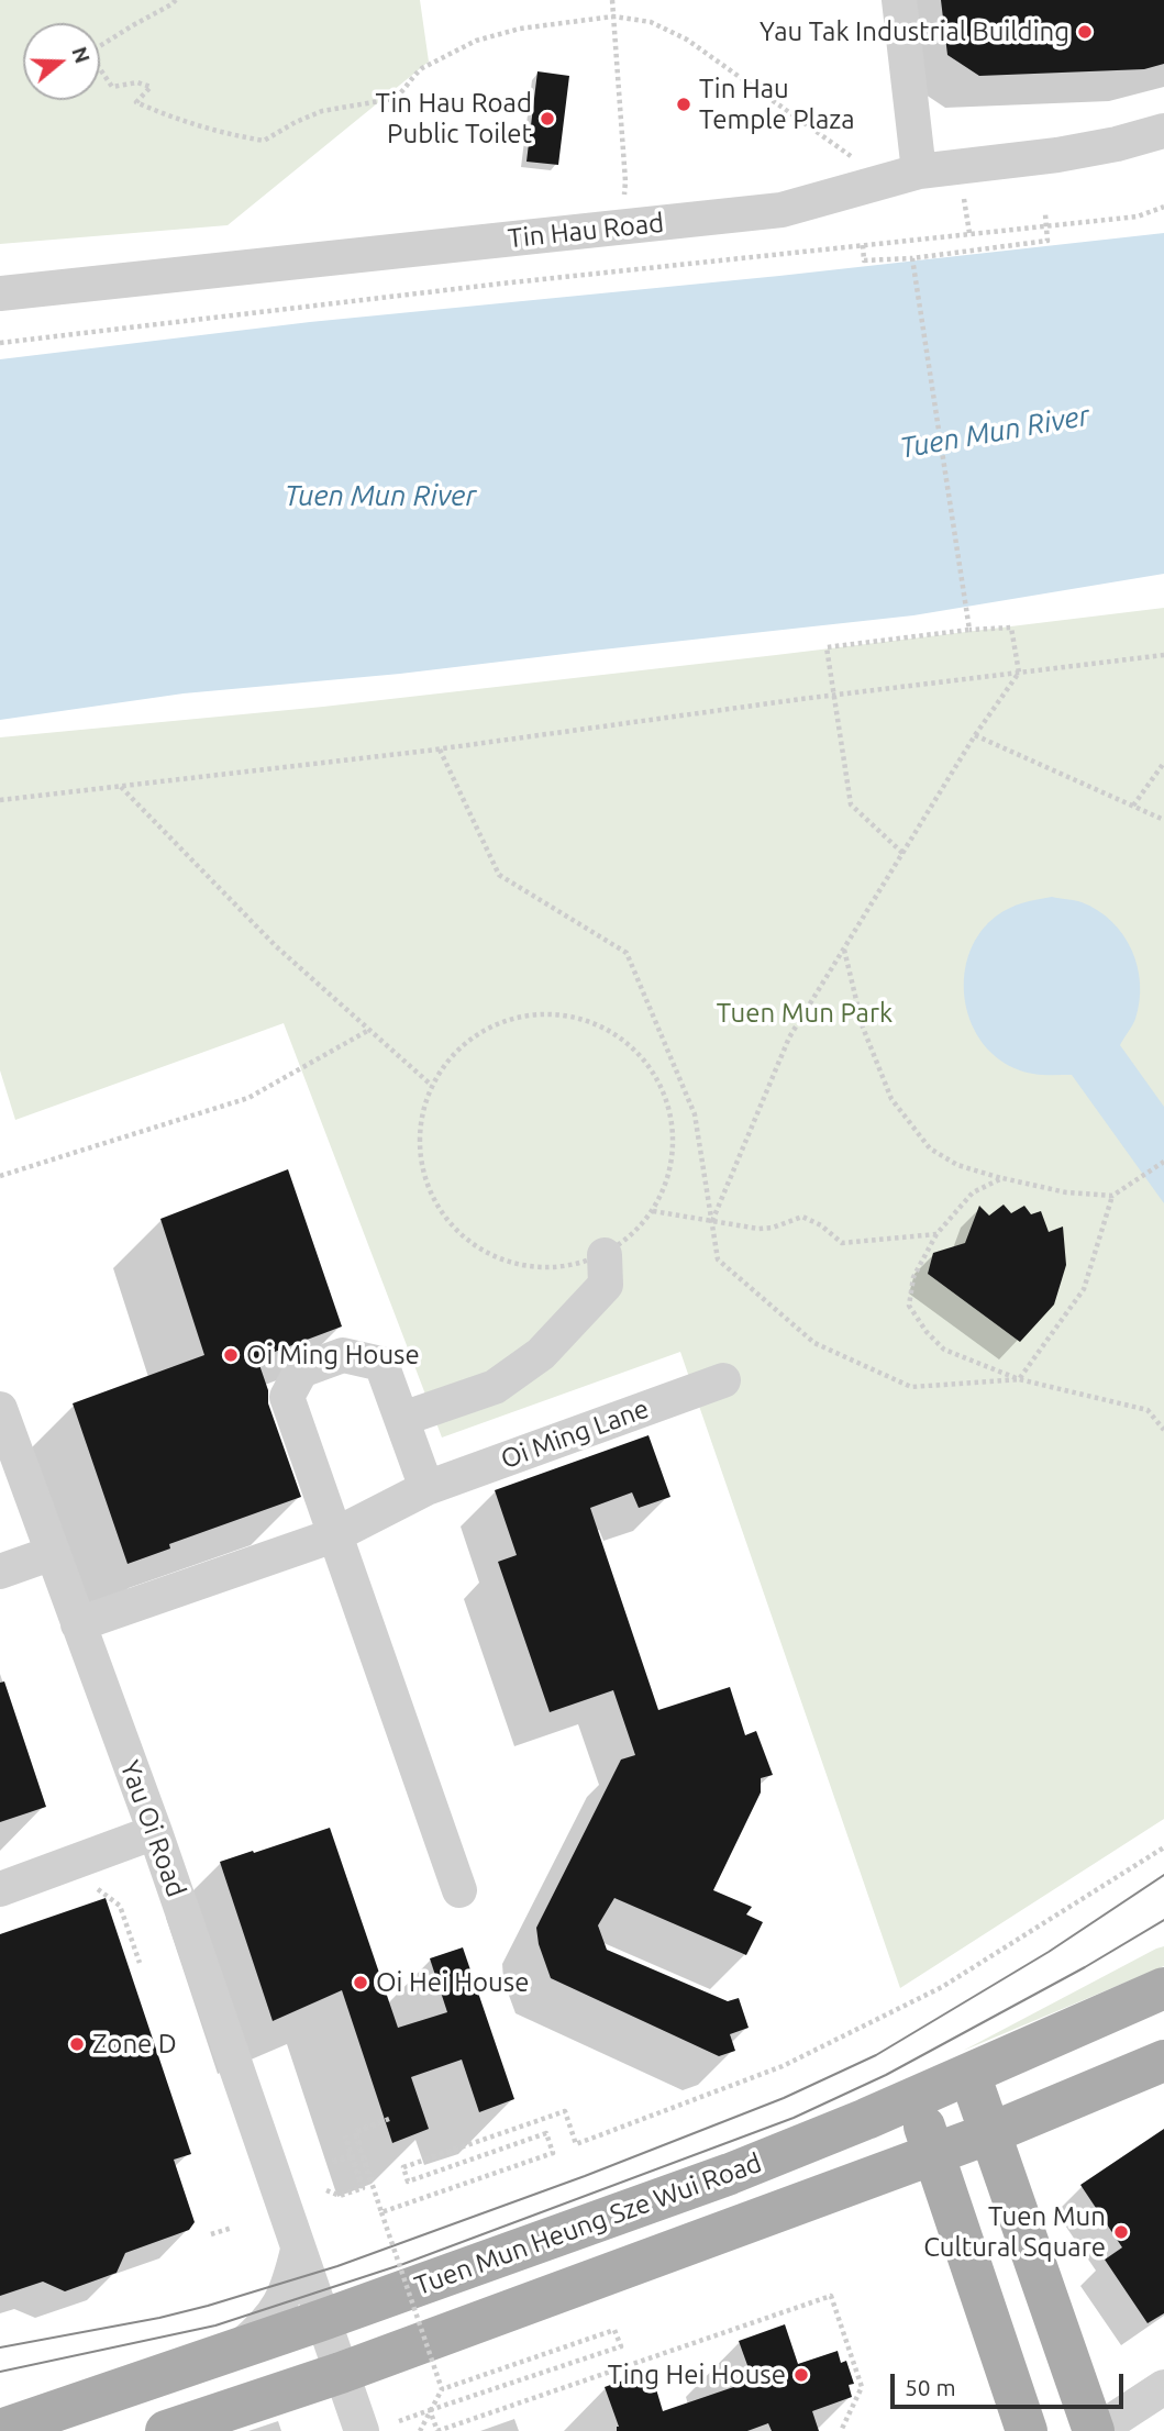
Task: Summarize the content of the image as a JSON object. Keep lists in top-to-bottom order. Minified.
{"streets":{"main road":["Tuen Mun Heung Sze Wui Road"],"street":["Tin Hau Road","Oi Ming Lane","Yau Oi Road"]},"crossings":[["Oi Ming Lane","Yau Oi Road"],["Yau Oi Road","Tuen Mun Heung Sze Wui Road"]],"water":["Tuen Mun River"],"parks":["Tuen Mun Park"],"places":["Yau Tak Industrial Building","Tin Hau Temple Plaza","Tin Hau Road Public Toilet","Oi Ming House","Oi Hei House","Zone D","Tuen Mun Cultural Square","Ting Hei House"],"scale_bar":"50 m","north":"right"}
